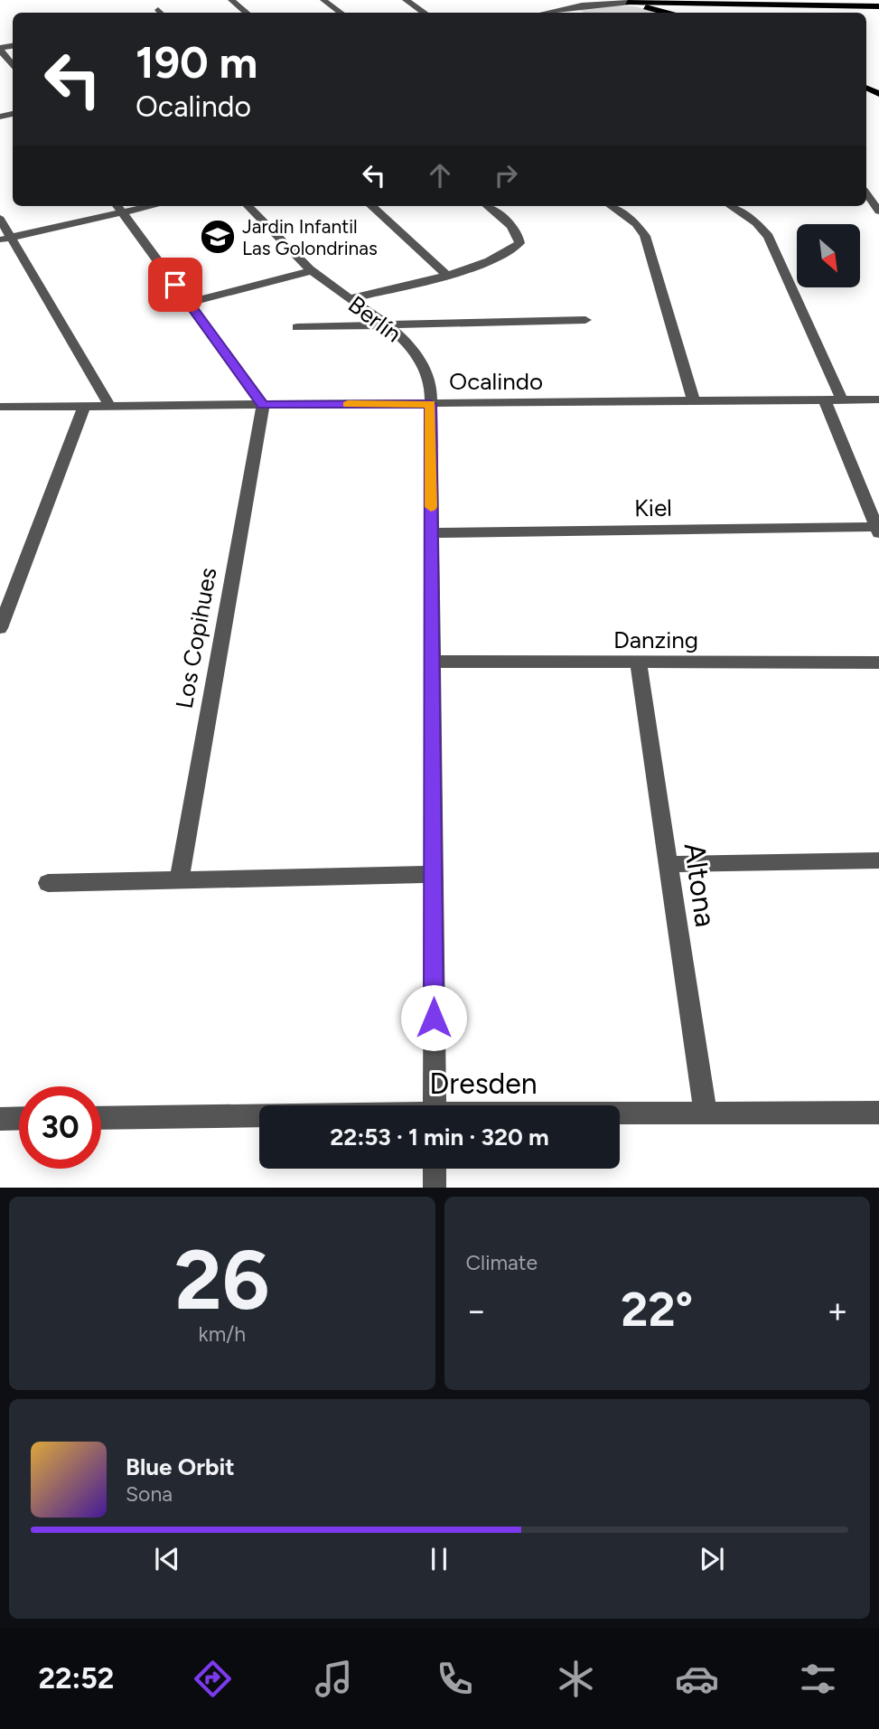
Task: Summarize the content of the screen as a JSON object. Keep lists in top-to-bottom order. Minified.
{"streets":{"street":["Berlín","Ocalindo","Kiel","Los Copihues","Danzing","Altona","Dresden"]},"crossings":[["Berlín","Ocalindo"],["Berlín","Kiel"],["Berlín","Danzing"],["Ocalindo","Los Copihues"],["Danzing","Altona"],["Altona","Dresden"]],"places":{"school or university":["Jardin Infantil Las Golondrinas"]},"north":"bottom right","page":{"turn":["190 m","Ocalindo"],"limit":"30","trip":"22:53 · 1 min · 320 m","tile":[["26","km/h"],"Climate"],"heat":["−","22°","+"],"song":["Blue Orbit","Sona"],"tabs":"22:52"}}
